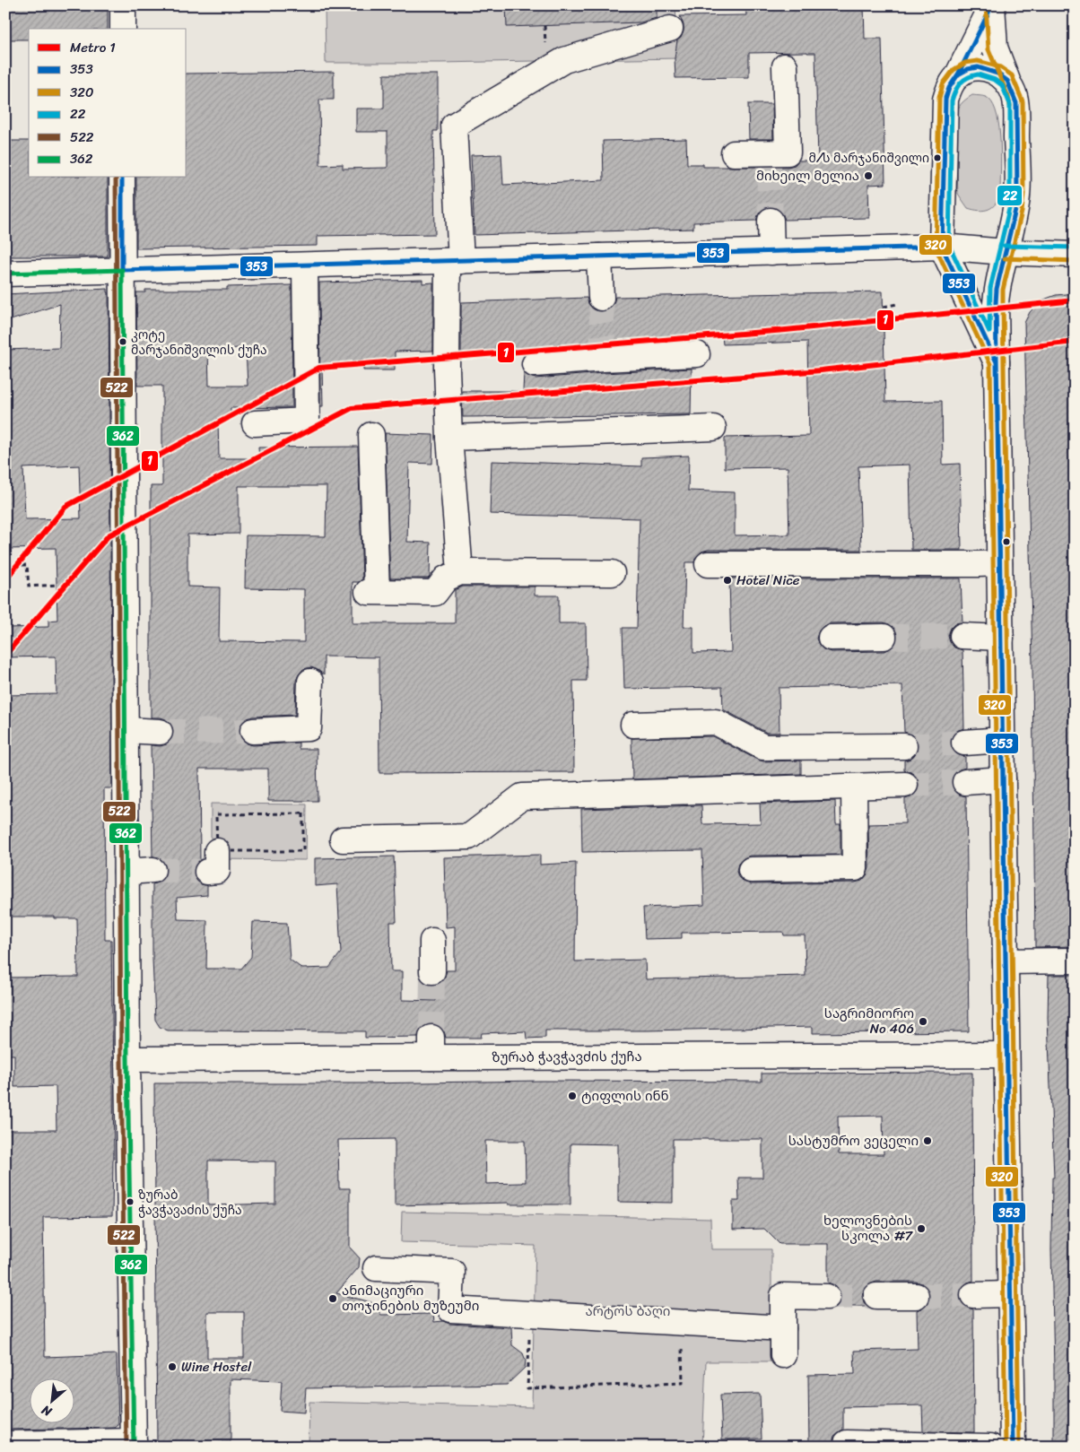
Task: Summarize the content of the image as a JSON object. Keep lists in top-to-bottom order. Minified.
{"streets":{"main road":["ზურაბ ჭავჭავძის ქუჩა"]},"parks":["არტოს ბაღი"],"places":["მ/ს მარჯანიშვილი","მიხეილ მელია","კოტე მარჯანიშვილის ქუჩა","Hotel Nice","საგრიმიორო No 406","ტიფლის ინნ","სასტუმრო ვეცელი","ზურაბ ჭავჭავაძის ქუჩა","ხელოვნების სკოლა #7","ანიმაციური თოჯინების მუზეუმი","Wine Hostel"],"lines":["transit line 353","transit line 320","transit line 22","transit line 522","transit line 362","metro line 1"],"legend":["Metro 1","353","320","22","522","362"],"north":"bottom left"}
